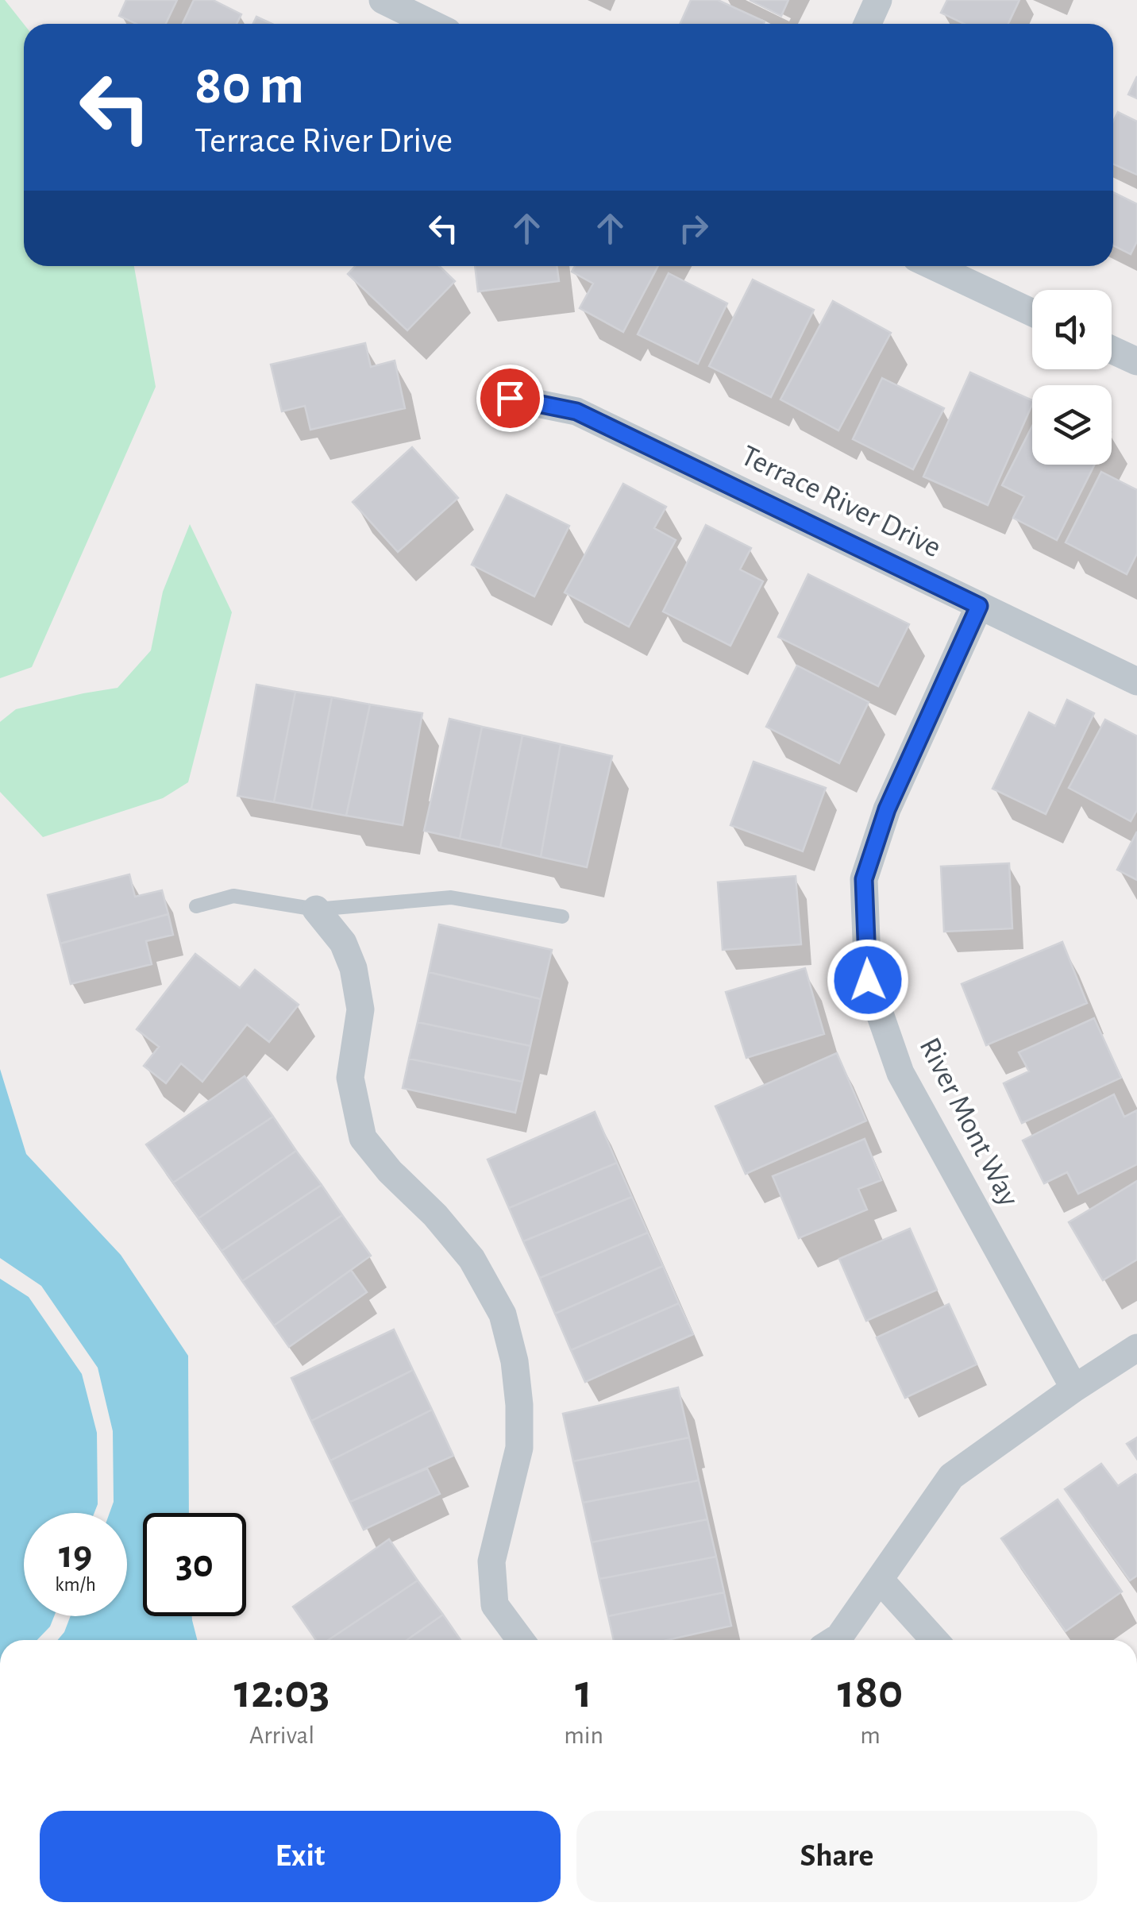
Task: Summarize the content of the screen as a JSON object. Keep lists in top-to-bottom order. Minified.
{"streets":{"street":["Terrace River Drive","River Mont Way"]},"crossings":[["Terrace River Drive","River Mont Way"]],"page":{"turn":["80 m","Terrace River Drive"],"speed":"19 km/h","limit":"30","eta":["12:03","Arrival","1","min","180","m"],"buttons":["Exit","Share"]}}
